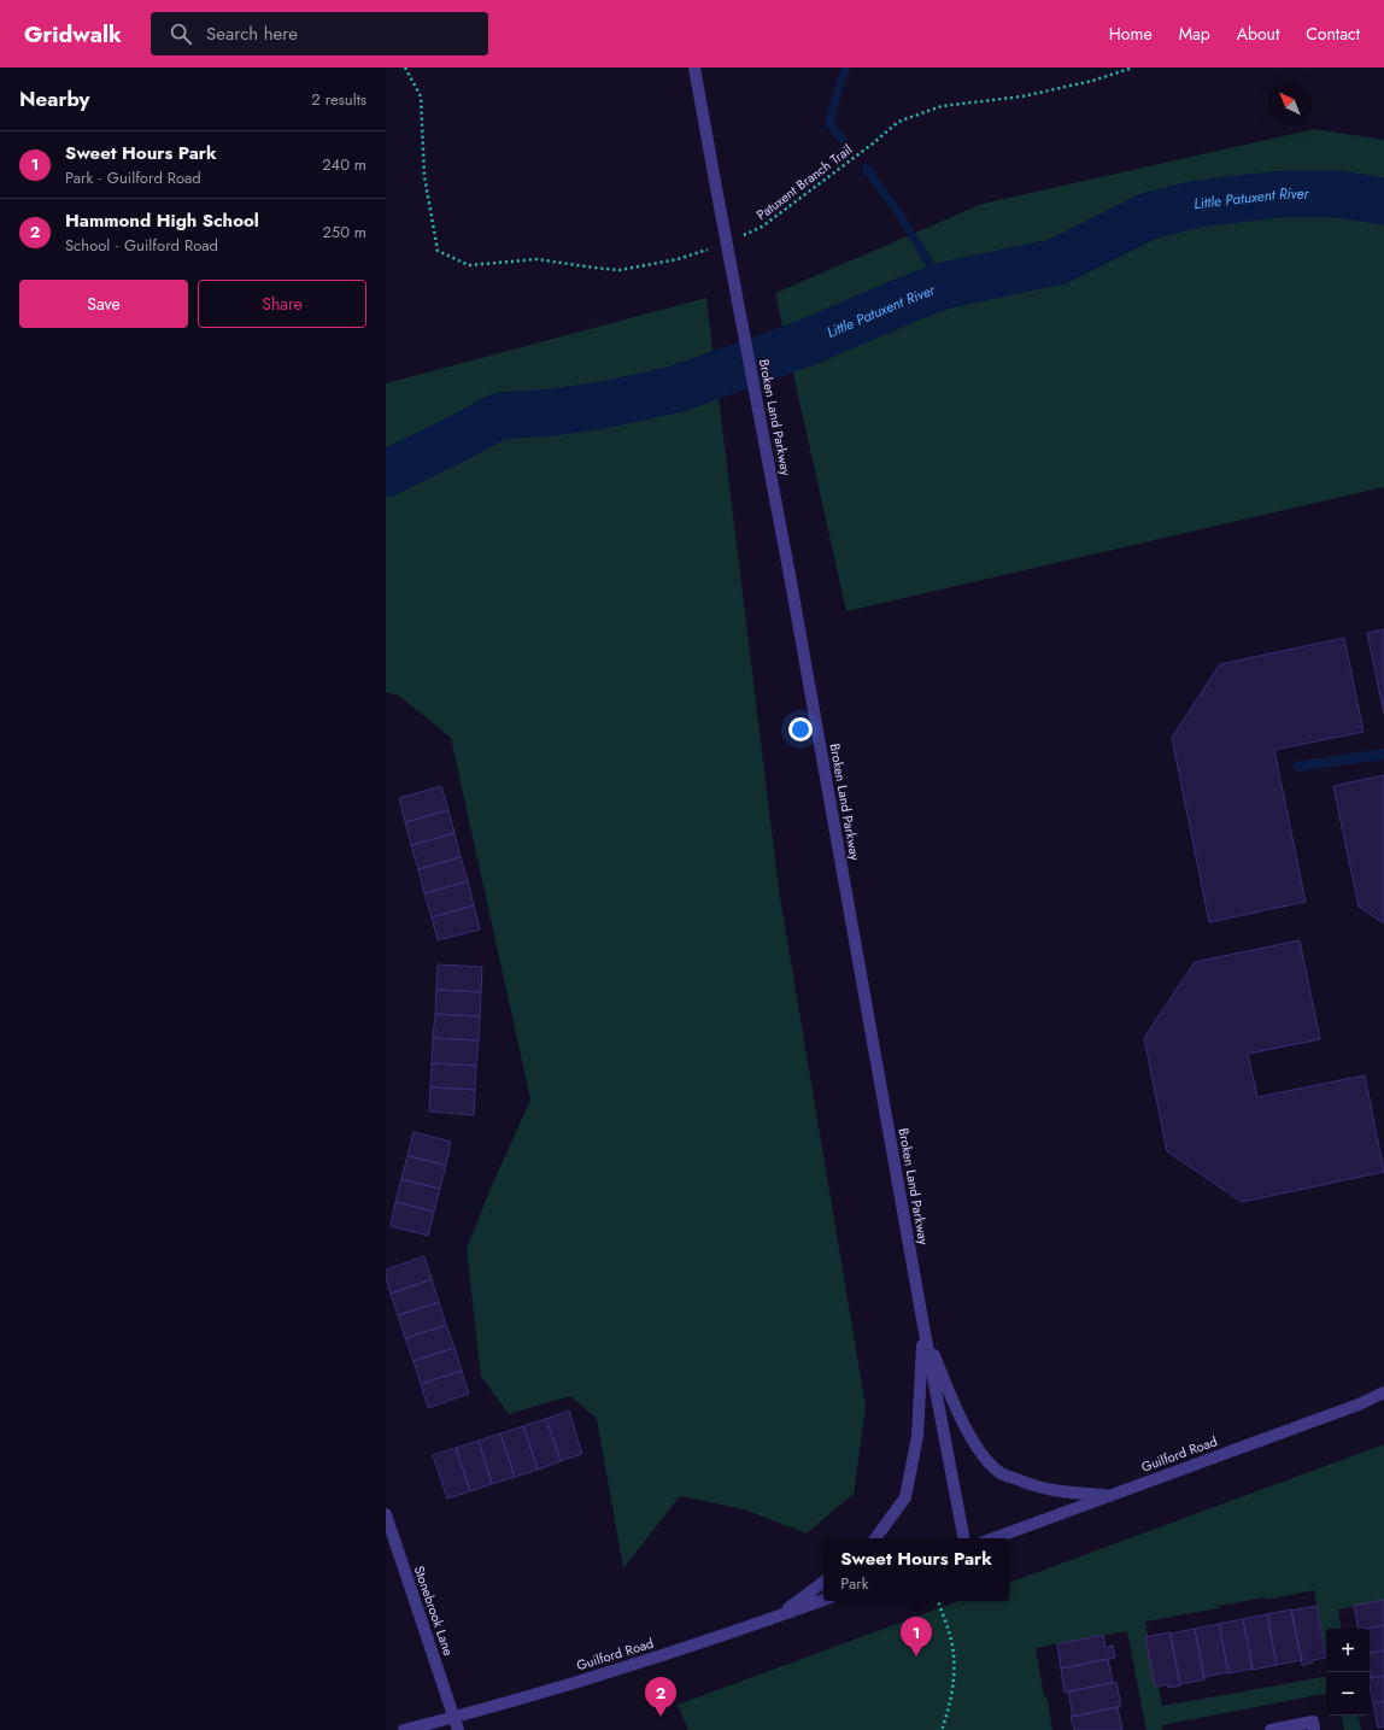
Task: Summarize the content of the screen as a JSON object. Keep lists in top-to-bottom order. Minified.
{"streets":{"street":["Broken Land Parkway","Guilford Road","Stonebrook Lane"],"path":["Patuxent Branch Trail"]},"crossings":[["Guilford Road","Stonebrook Lane"]],"water":["Little Patuxent River"],"north":"top left","page":{"header":"Gridwalk","search":"Search here","nav":["Home","Map","About","Contact"],"heading":["Nearby","2 results"],"list":[{"mark":"1","name":"Sweet Hours Park","note":"Park · Guilford Road","value":"240 m"},{"mark":"2","name":"Hammond High School","note":"School · Guilford Road","value":"250 m"}],"buttons":["Save","Share"],"popup":["Sweet Hours Park","Park"],"pins":["1","2"],"map_buttons":["+","−"]}}
